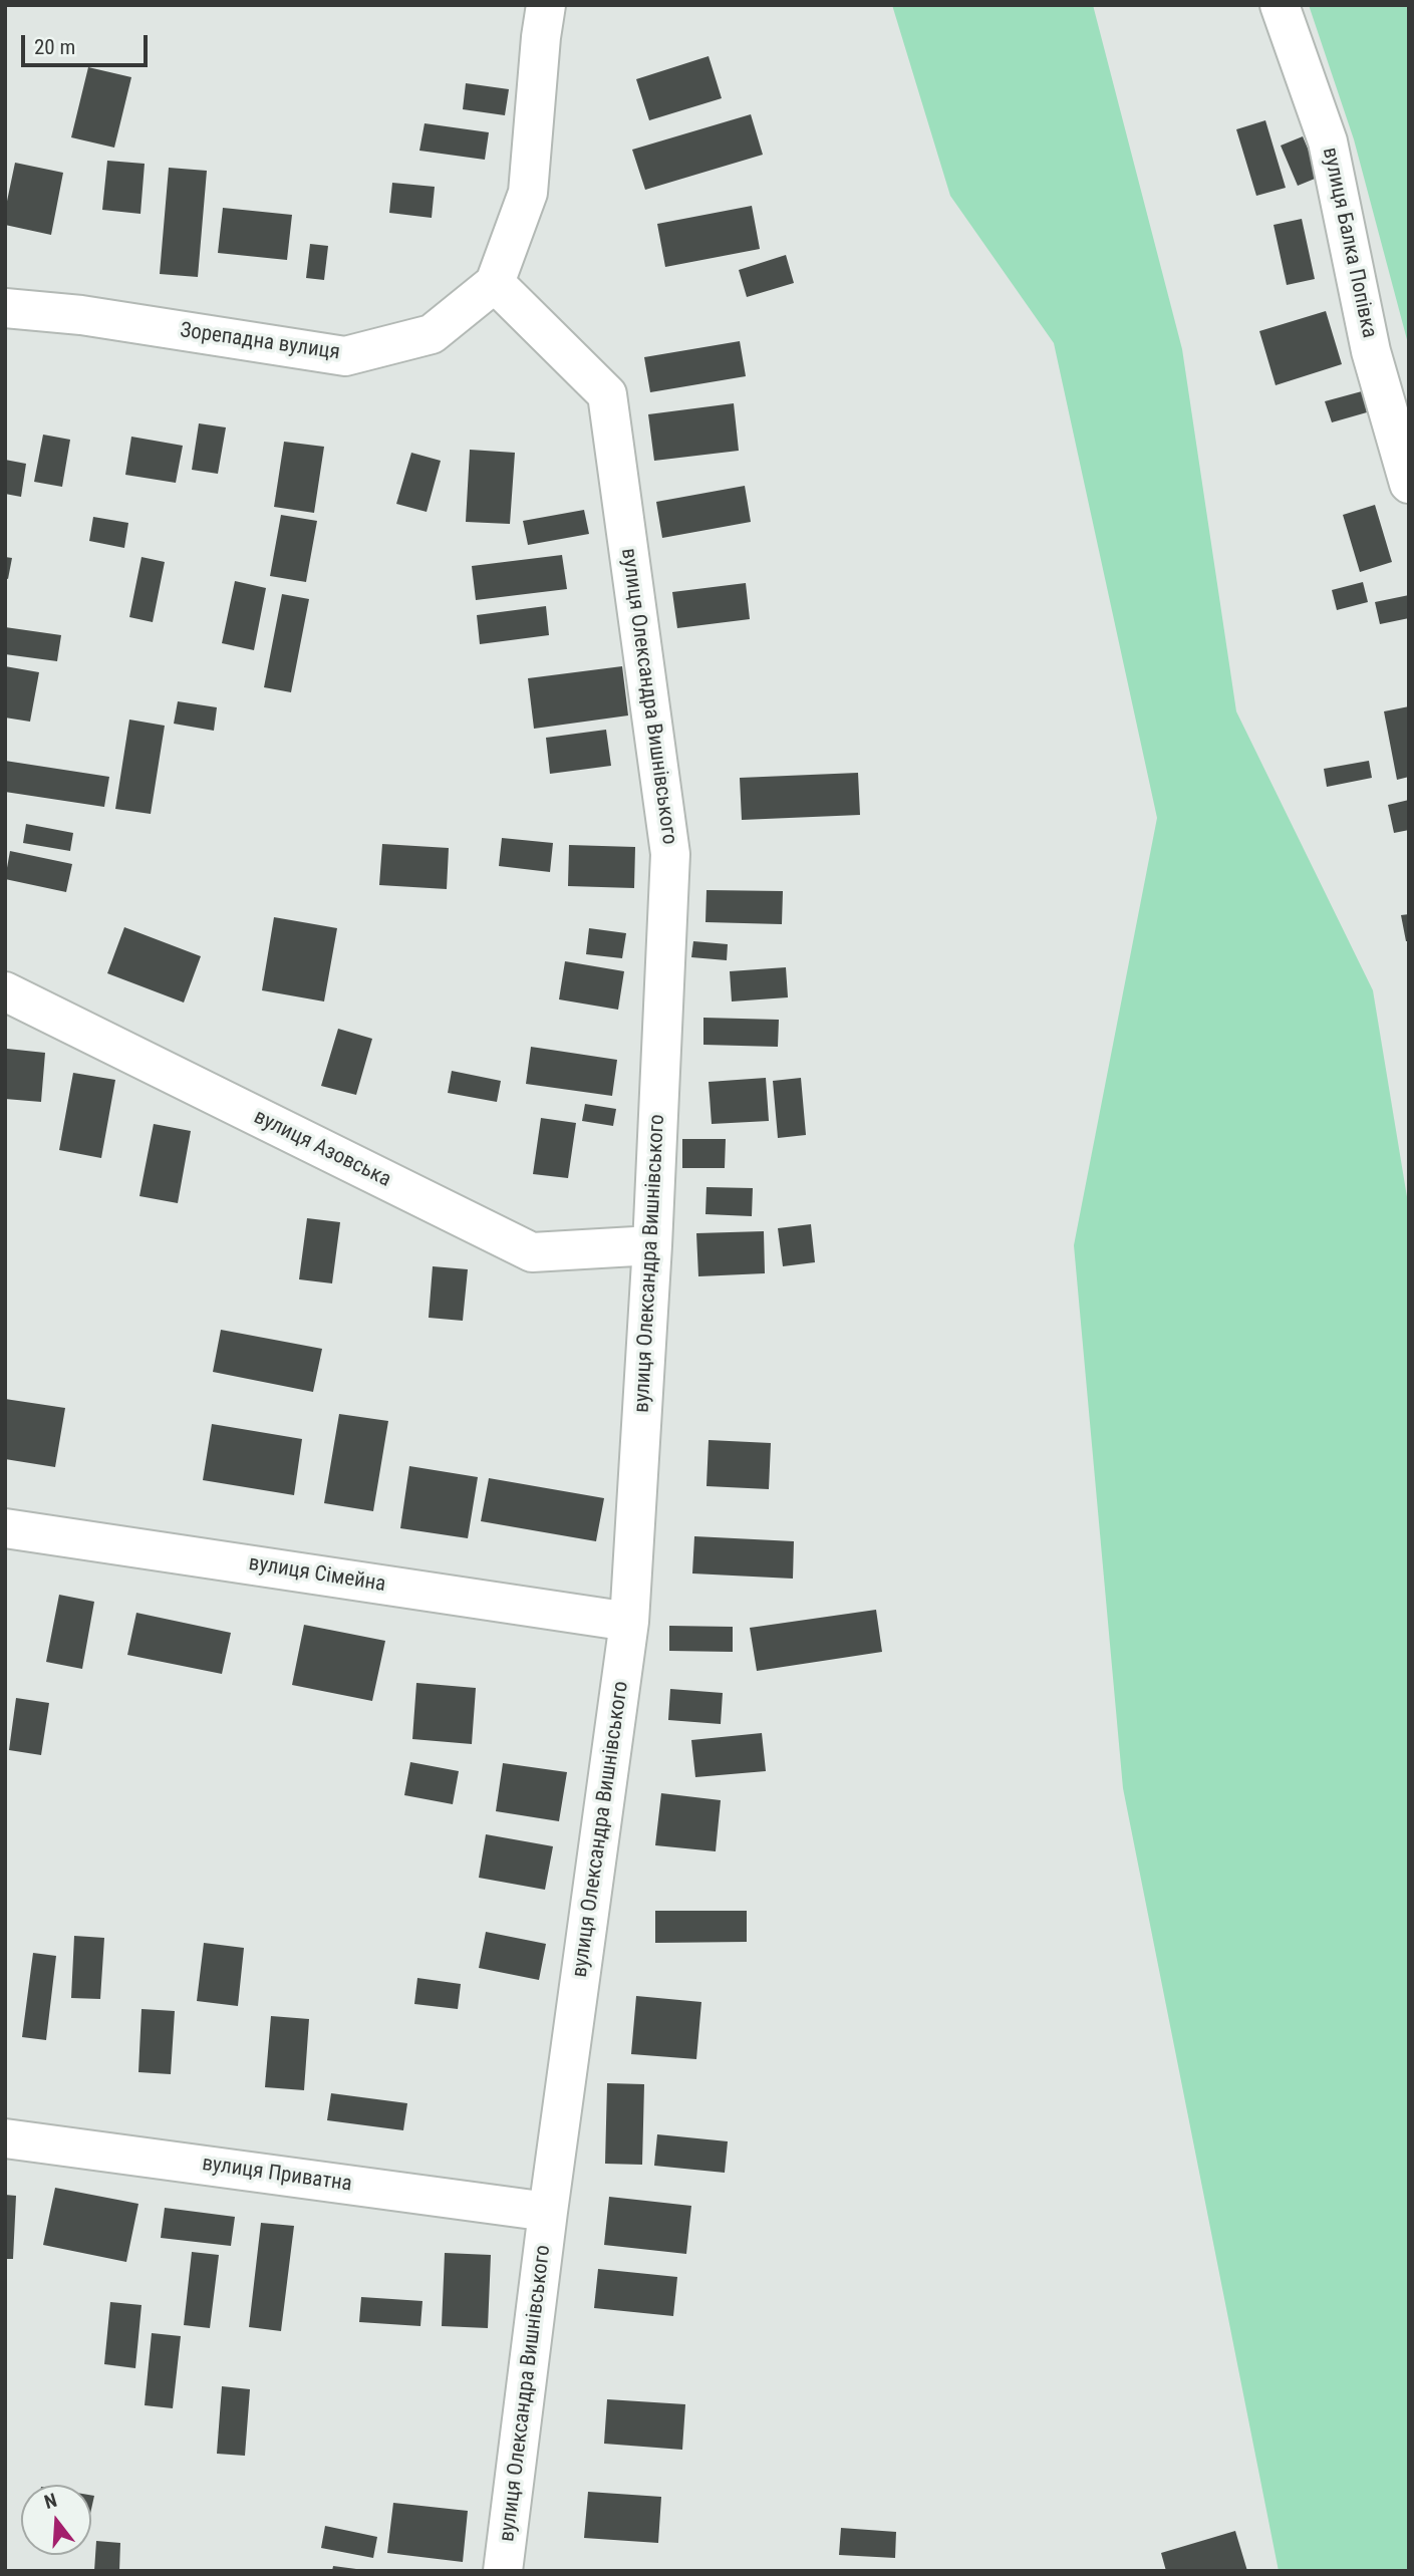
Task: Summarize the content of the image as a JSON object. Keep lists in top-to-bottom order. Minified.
{"streets":{"street":["вулиця Балка Попівка","Зорепадна вулиця","вулиця Олександра Вишнівського","вулиця Азовська","вулиця Сімейна","вулиця Приватна"]},"crossings":[["Зорепадна вулиця","вулиця Олександра Вишнівського"],["вулиця Олександра Вишнівського","вулиця Азовська"],["вулиця Олександра Вишнівського","вулиця Сімейна"],["вулиця Олександра Вишнівського","вулиця Приватна"]],"scale_bar":"20 m","north":"top"}
